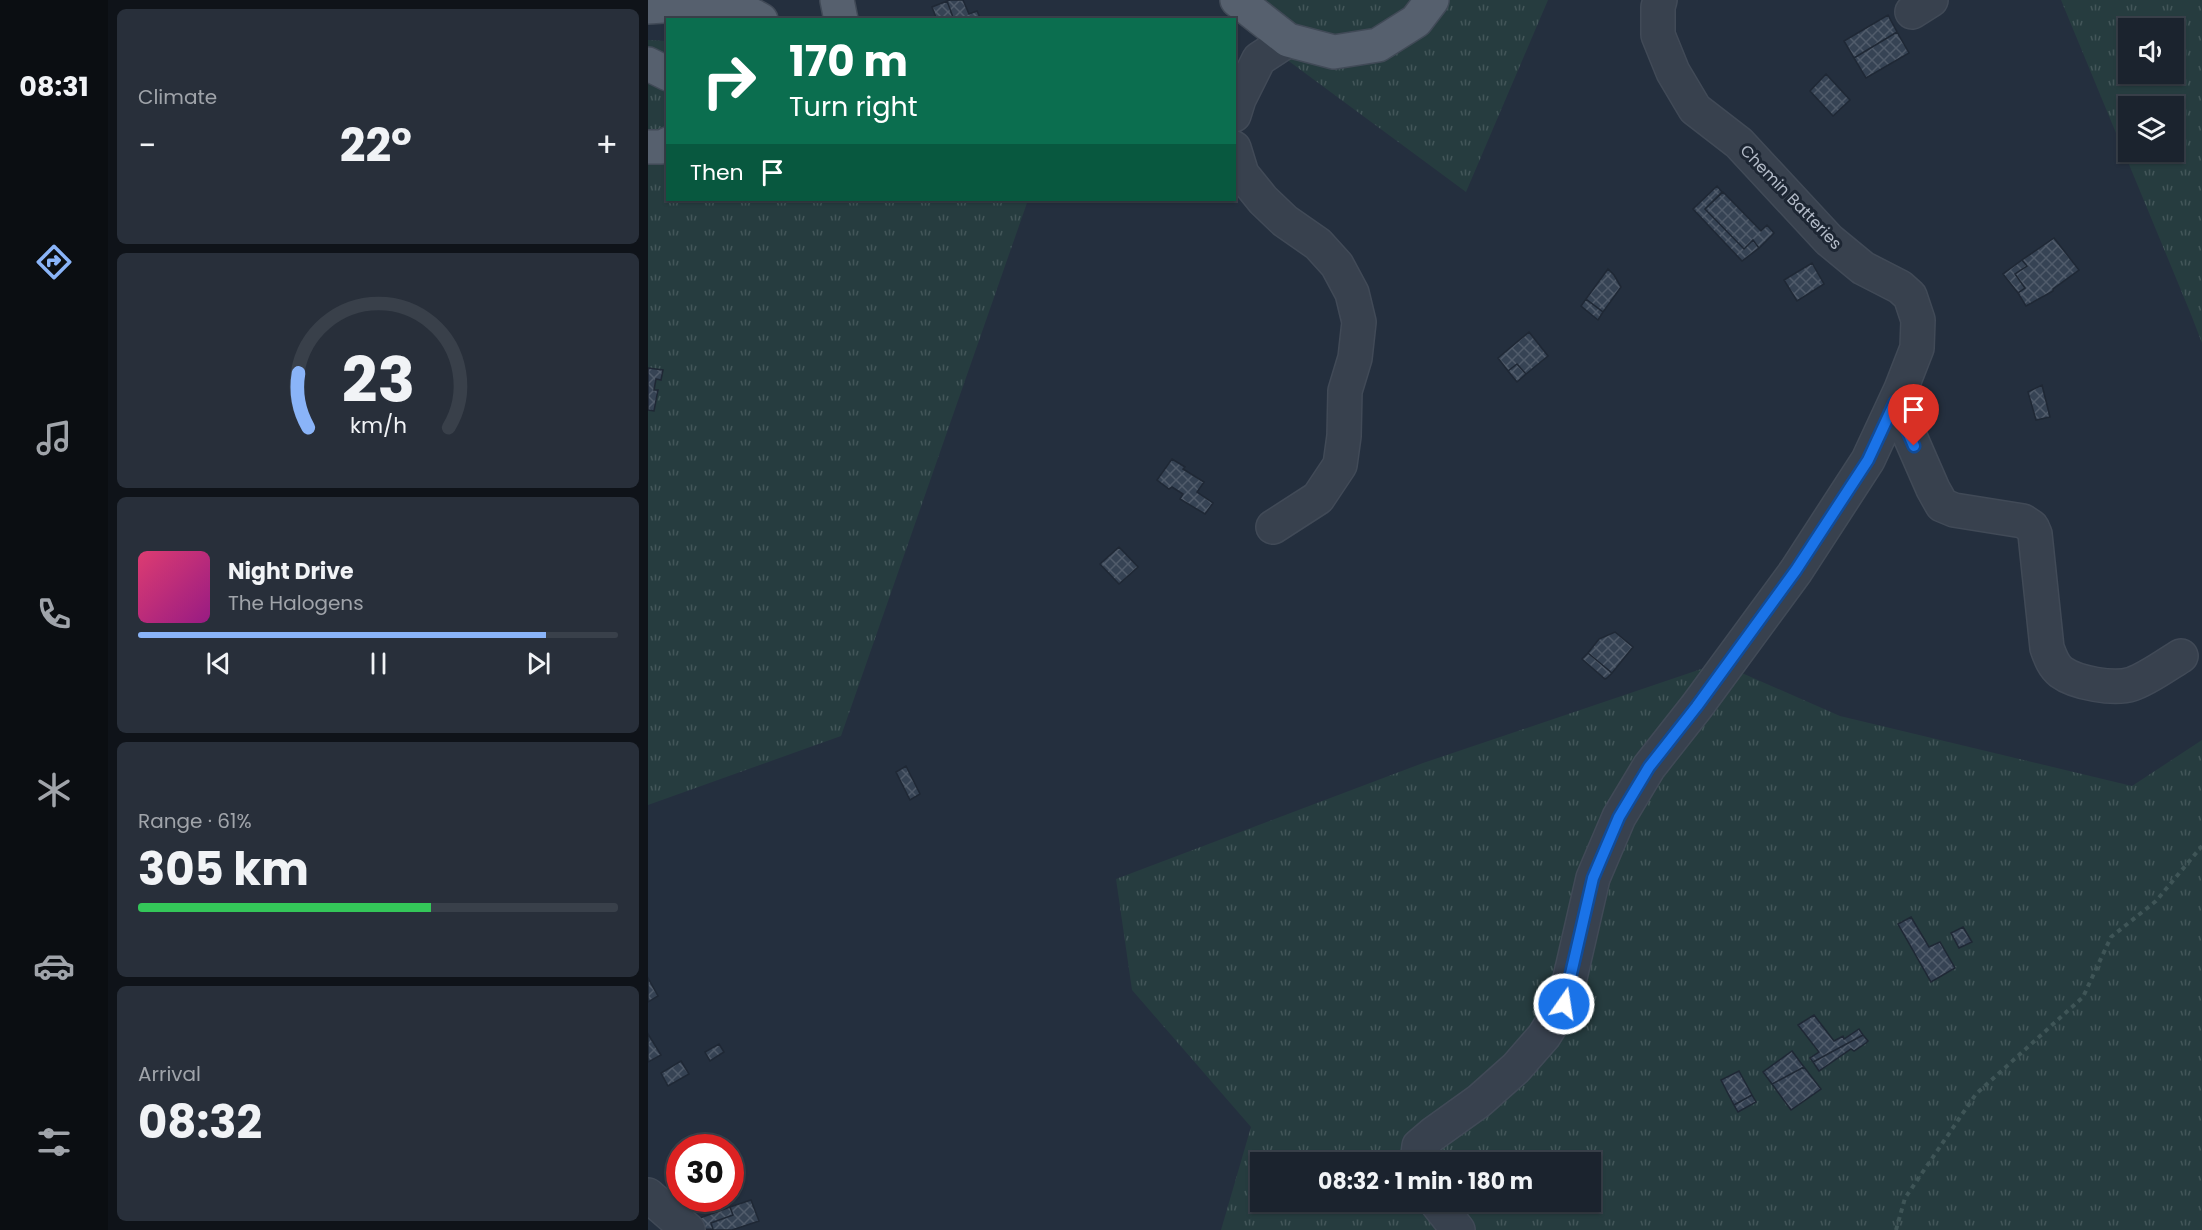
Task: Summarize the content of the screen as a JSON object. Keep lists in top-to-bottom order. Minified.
{"streets":{"street":["Chemin Batteries"]},"page":{"tabs":"08:31","tile":["Climate",["Range · 61%","305 km"],["Arrival","08:32"]],"turn":["170 m","Turn right"],"heat":["−","22°","+"],"then":"Then","song":["Night Drive","The Halogens"],"limit":"30","trip":"08:32 · 1 min · 180 m","gauge":["23","km/h"]}}
